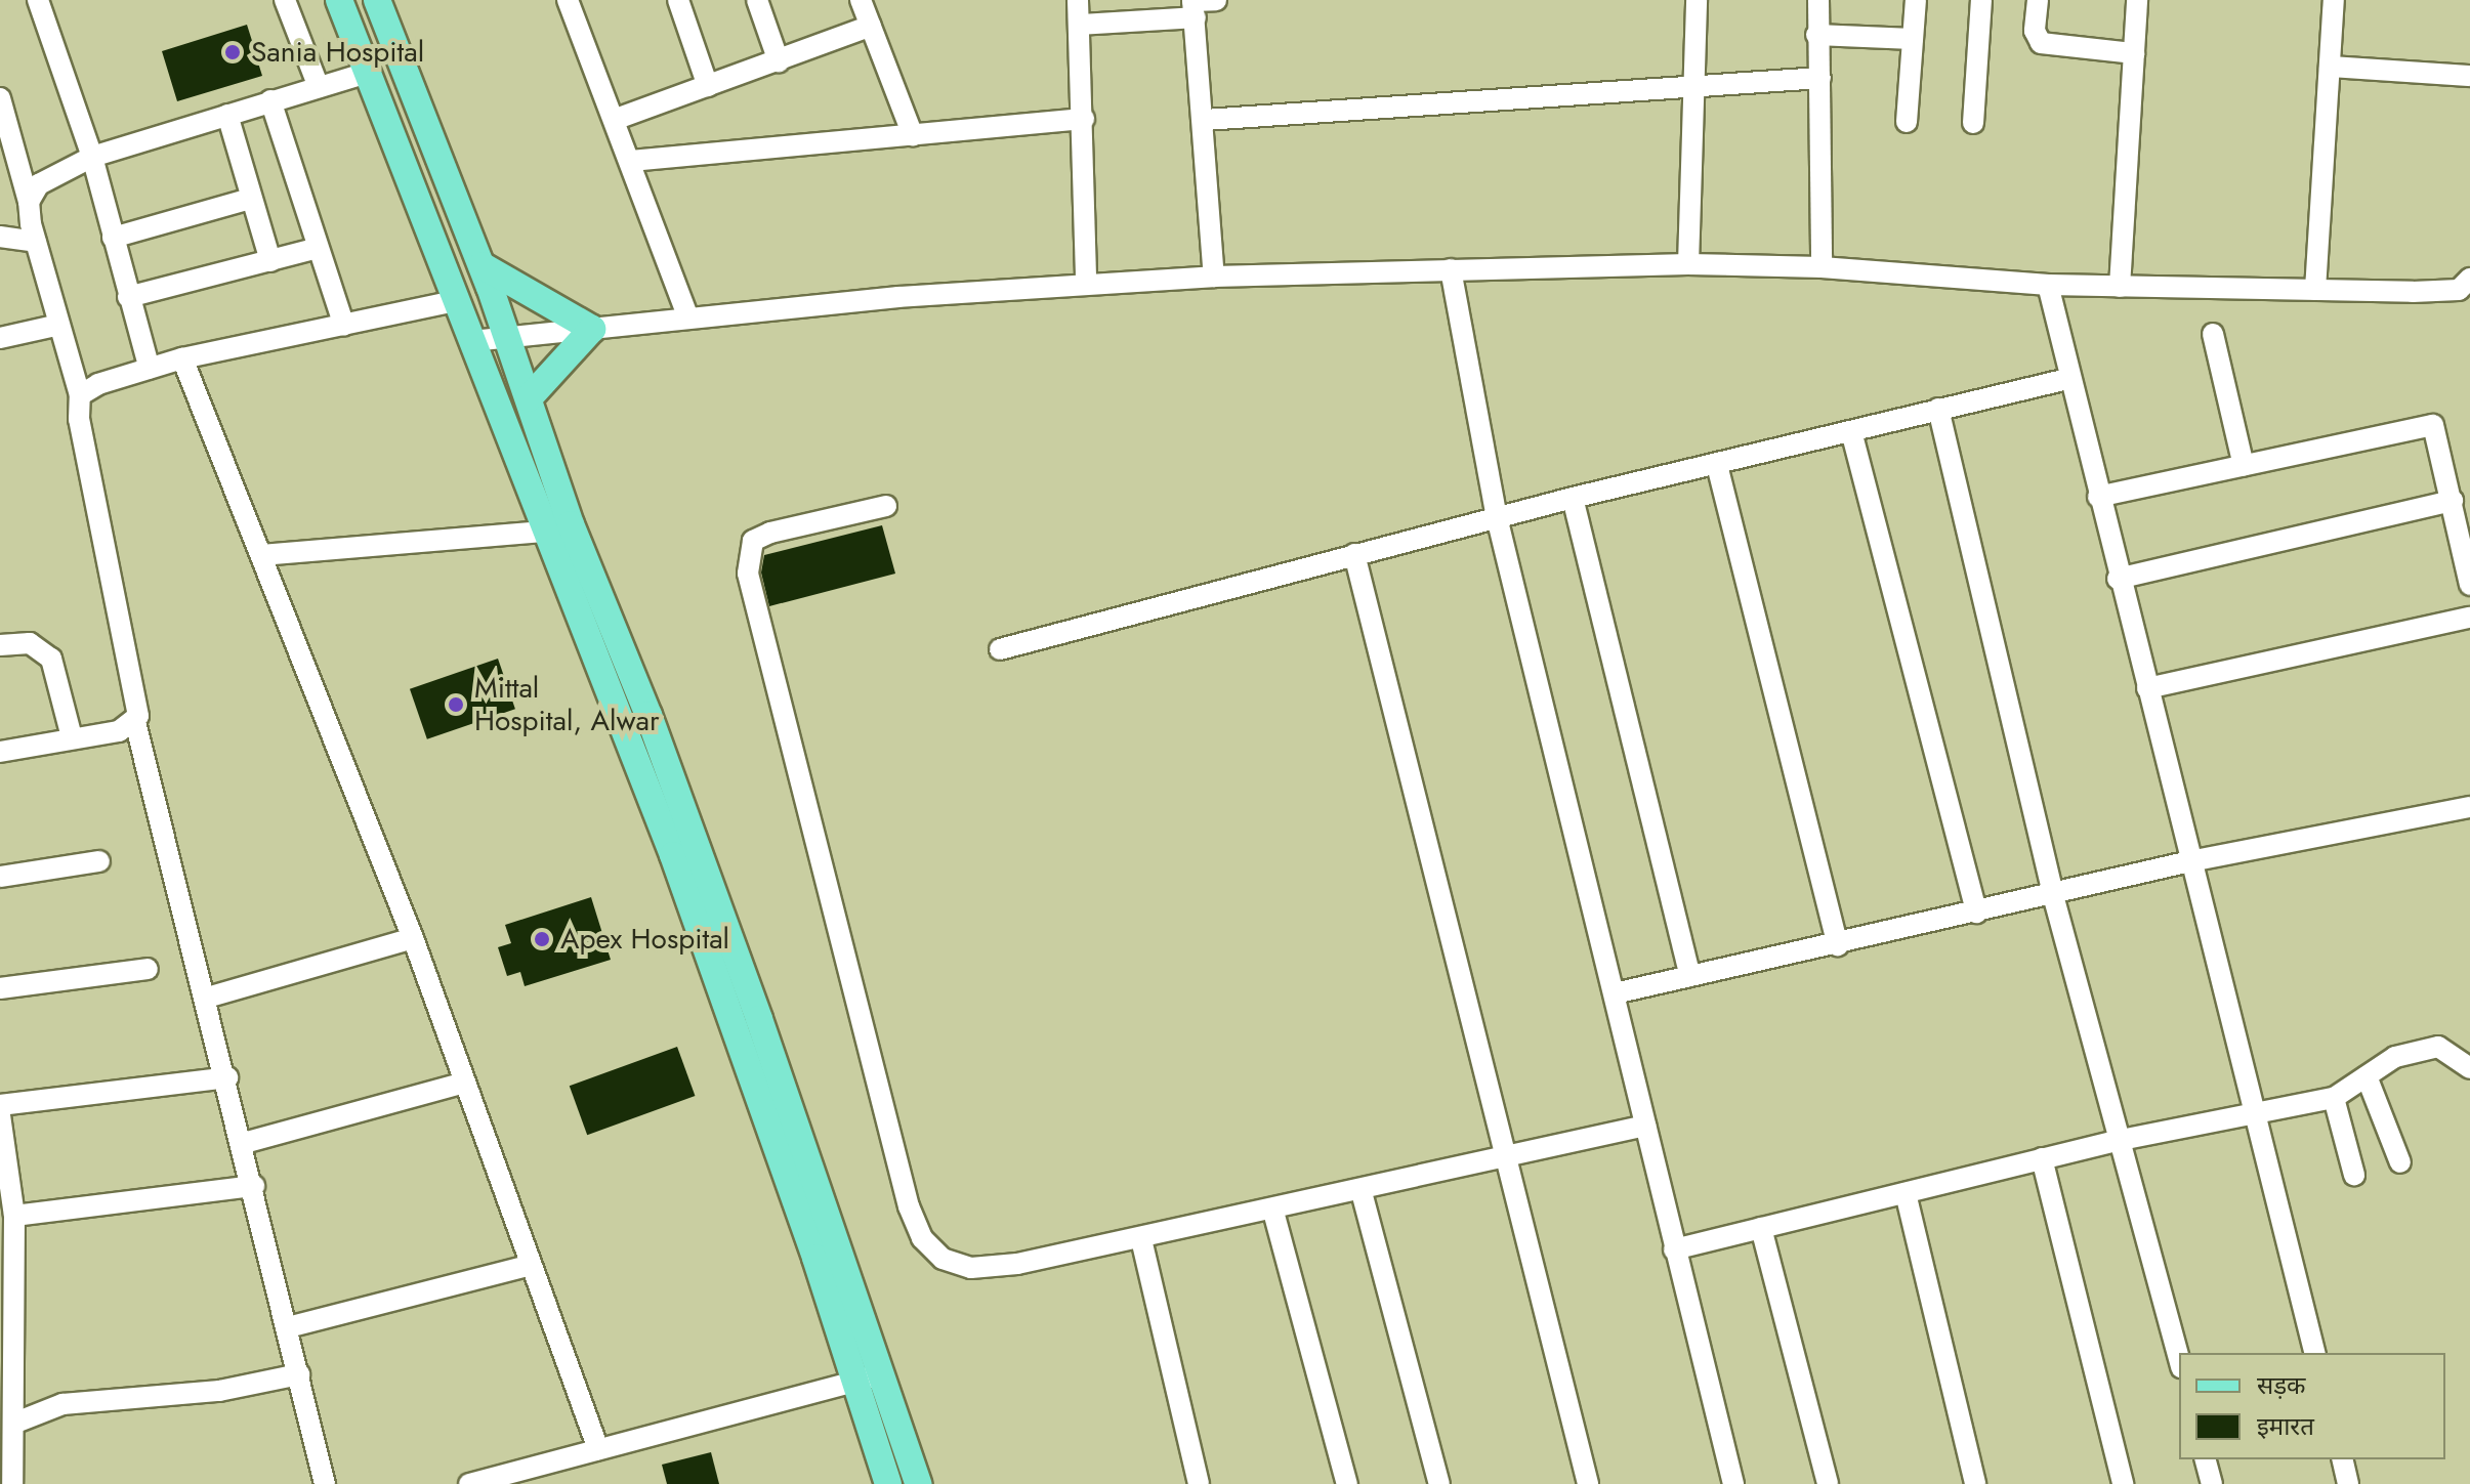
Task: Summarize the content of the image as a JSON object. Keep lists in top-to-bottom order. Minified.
{"places":["Sania Hospital","Mittal Hospital, Alwar","Apex Hospital"],"legend":["सड़क","इमारत"]}
